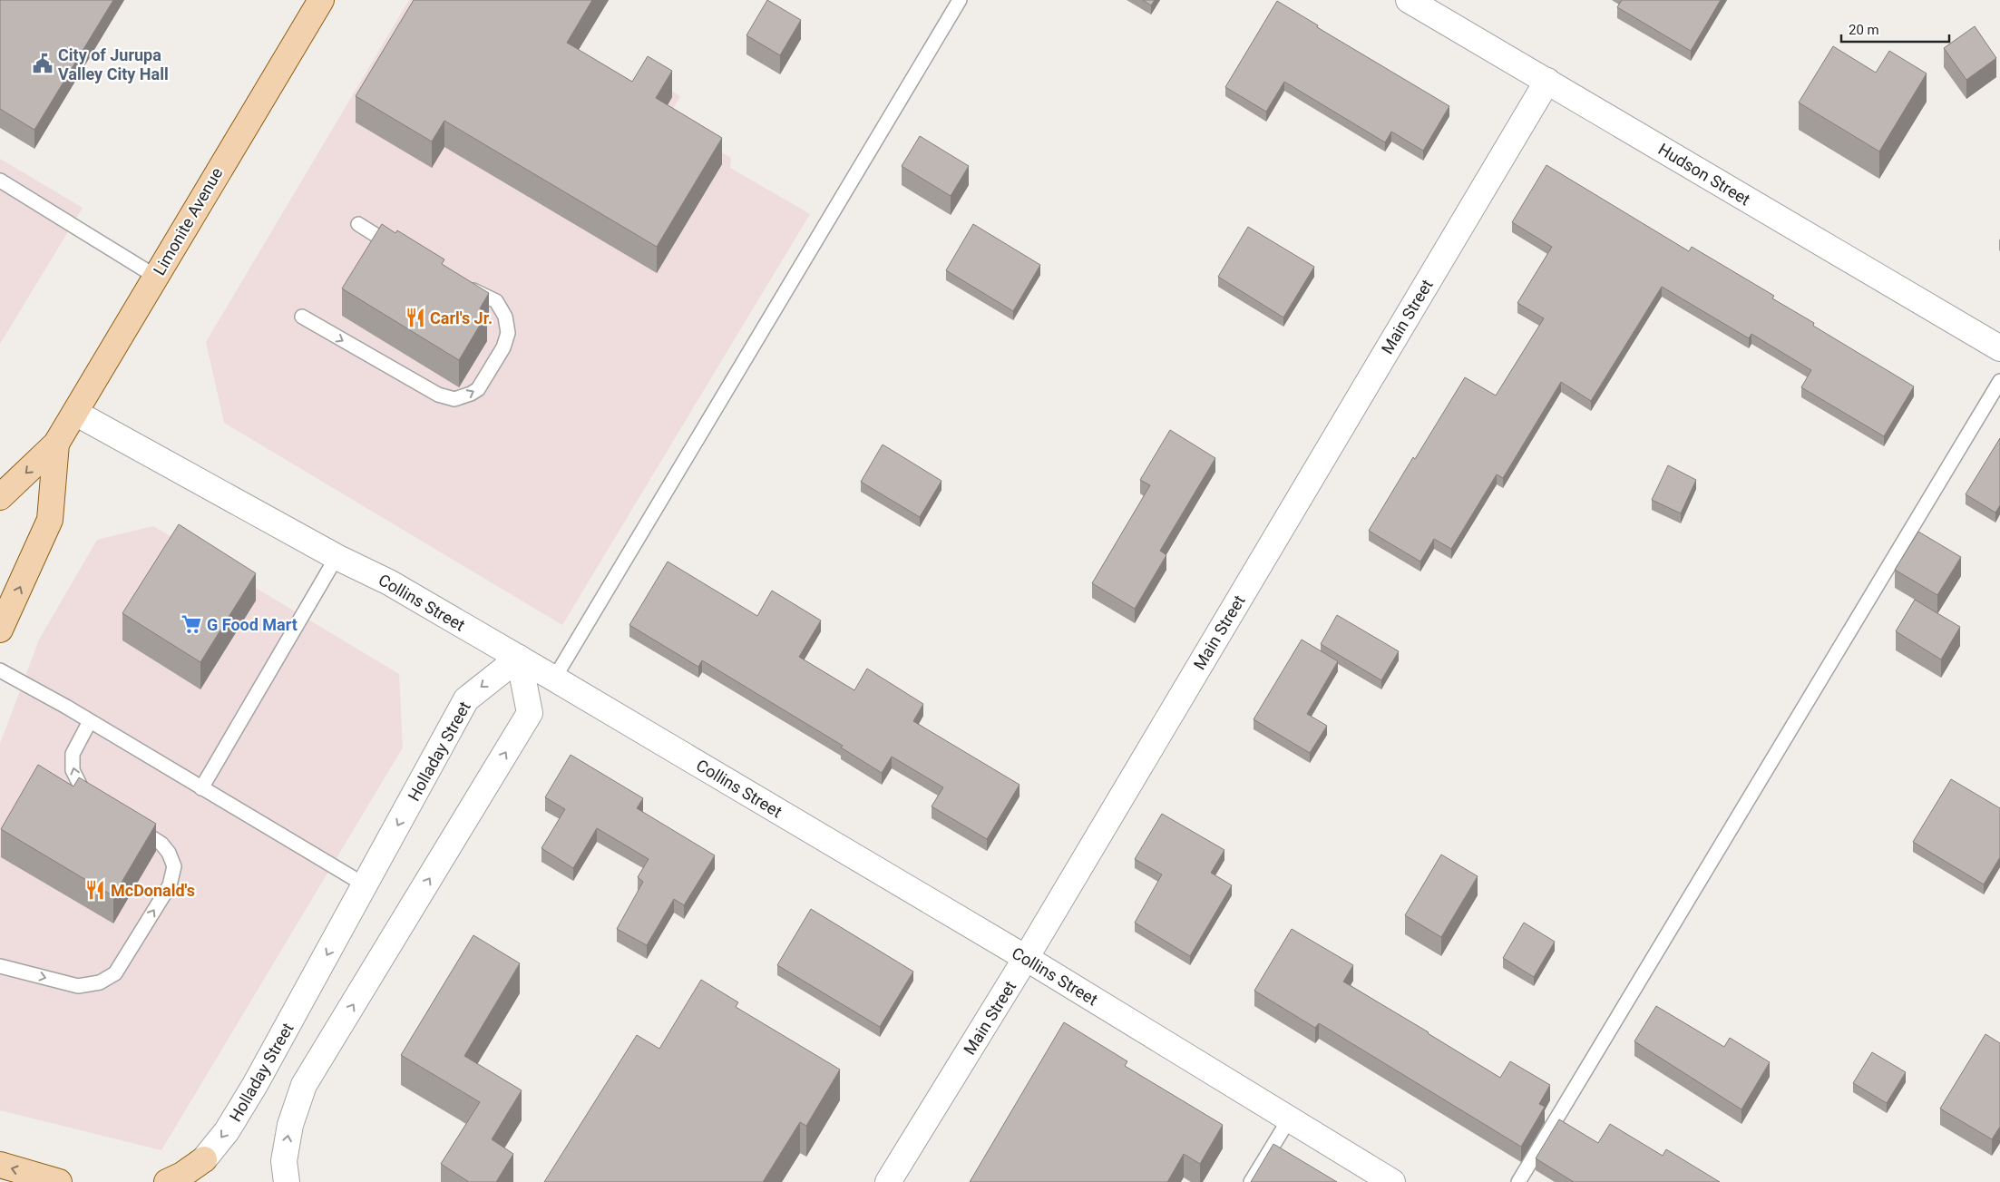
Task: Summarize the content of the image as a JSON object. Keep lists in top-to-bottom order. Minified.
{"streets":{"main road":["Limonite Avenue"],"street":["Hudson Street","Main Street","Collins Street","Holladay Street"]},"crossings":[["Hudson Street","Main Street"],["Limonite Avenue","Collins Street"],["Main Street","Collins Street"],["Collins Street","Holladay Street"]],"places":{"public building":["City of Jurupa Valley City Hall"],"restaurant":["Carl's Jr.","McDonald's"],"supermarket":["G Food Mart"]},"scale_bar":"20 m"}
